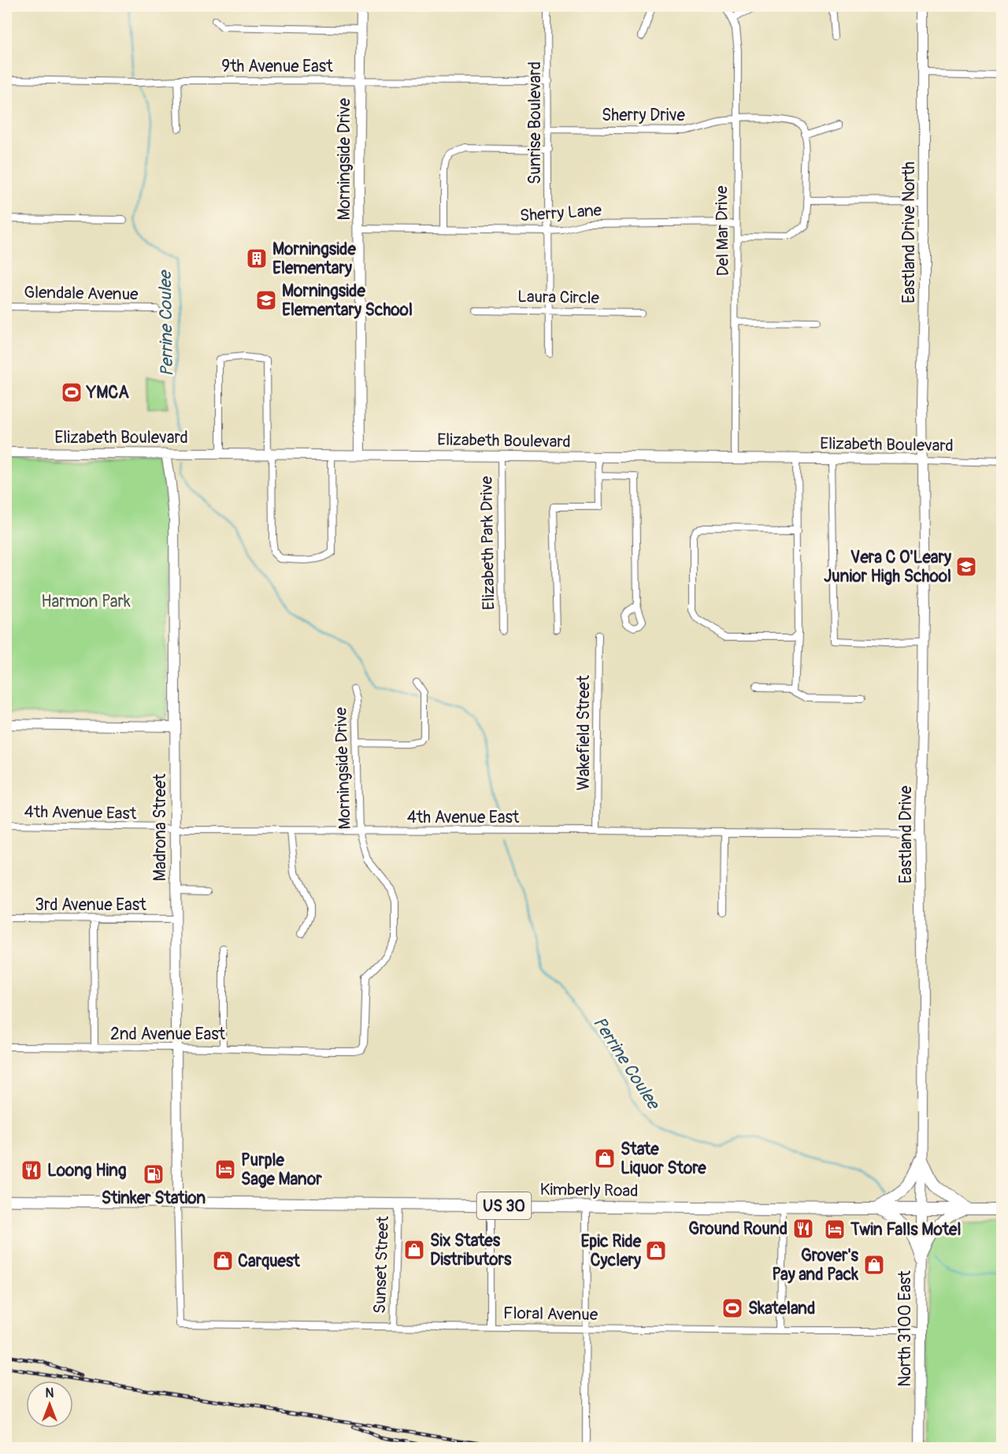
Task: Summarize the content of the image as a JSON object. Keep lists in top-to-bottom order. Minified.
{"streets":{"main road":["Kimberly Road","US 30"],"street":["9th Avenue East","Sherry Drive","Sunrise Boulevard","Morningside Drive","Sherry Lane","Del Mar Drive","Eastland Drive North","Glendale Avenue","Laura Circle","Elizabeth Boulevard","Elizabeth Park Drive","Wakefield Street","4th Avenue East","Madrona Street","Eastland Drive","3rd Avenue East","2nd Avenue East","Sunset Street","Floral Avenue","North 3100 East"]},"crossings":[["9th Avenue East","Sunrise Boulevard"],["9th Avenue East","Morningside Drive"],["Sherry Drive","Sunrise Boulevard"],["Sherry Drive","Del Mar Drive"],["Sunrise Boulevard","Sherry Lane"],["Sunrise Boulevard","Laura Circle"],["Morningside Drive","Sherry Lane"],["Morningside Drive","Elizabeth Boulevard"],["Morningside Drive","4th Avenue East"],["Morningside Drive","2nd Avenue East"],["Sherry Lane","Del Mar Drive"],["Del Mar Drive","Elizabeth Boulevard"],["Eastland Drive North","Elizabeth Boulevard"],["Eastland Drive North","Eastland Drive"],["Elizabeth Boulevard","Elizabeth Park Drive"],["Elizabeth Boulevard","Madrona Street"],["Elizabeth Boulevard","Eastland Drive"],["Wakefield Street","4th Avenue East"],["4th Avenue East","Madrona Street"],["4th Avenue East","Eastland Drive"],["Madrona Street","3rd Avenue East"],["Madrona Street","2nd Avenue East"],["Madrona Street","Kimberly Road"],["Madrona Street","Floral Avenue"],["Eastland Drive","Kimberly Road"],["Eastland Drive","North 3100 East"],["Kimberly Road","Sunset Street"],["Kimberly Road","Floral Avenue"],["Kimberly Road","North 3100 East"],["Sunset Street","Floral Avenue"],["Floral Avenue","North 3100 East"]],"water":["Perrine Coulee"],"parks":["Harmon Park"],"places":{"building":["Morningside Elementary"],"school or university":["Morningside Elementary School","Vera C O'Leary Junior High School"],"sports":["YMCA","Skateland"],"shop":["State Liquor Store","Six States Distributors","Epic Ride Cyclery","Carquest","Grover's Pay and Pack"],"hotel":["Purple Sage Manor","Twin Falls Motel"],"restaurant":["Loong Hing","Ground Round"],"fuel station":["Stinker Station"]},"north":"top"}
